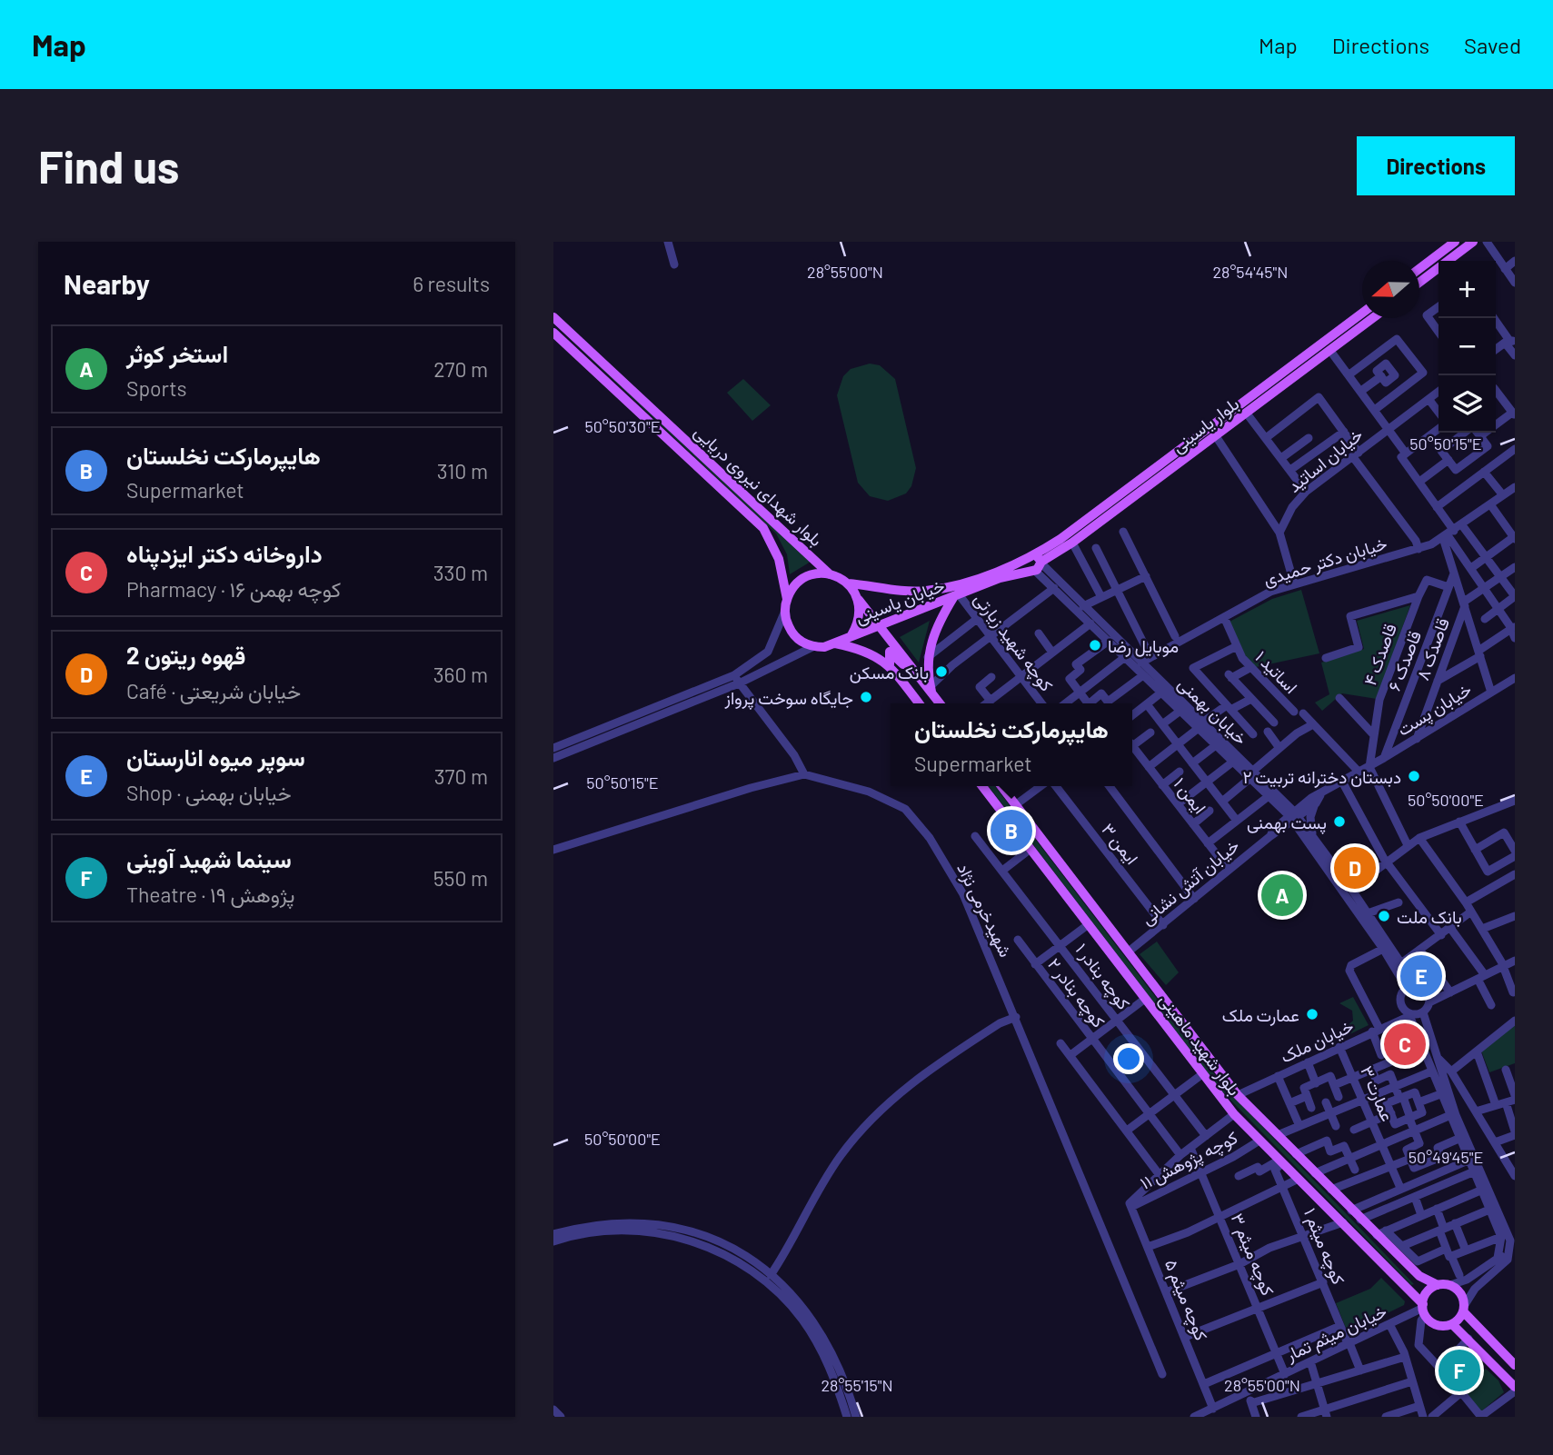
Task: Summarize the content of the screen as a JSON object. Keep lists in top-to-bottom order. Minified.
{"streets":{"main road":["بلوار یاسینی","بلوار شهدای نیروی دریایی","خیابان یاسینی","بلوار شهید ماهینی"],"street":["خیابان اساتید","خیابان دکتر حمیدی","کوچه شهید زیارتی","قاصدک ۸","قاصدک ۴","قاصدک ۶","اساتید ۱","خیابان پست","خیابان بهمنی","ایمن ۱","ایمن ۳","خیابان آتش نشانی","شهیدخرمی نژاد","کوچه بنادر ۱","کوچه بنادر ۲","خیابان ملک","عمارت ۳","کوچه پژوهش ۱۱","کوچه میثم ۱","کوچه میثم ۳","کوچه میثم ۵","خیابان میثم تمار"]},"crossings":[["بلوار یاسینی","بلوار شهدای نیروی دریایی"],["بلوار یاسینی","خیابان یاسینی"],["بلوار یاسینی","کوچه شهید زیارتی"],["بلوار یاسینی","خیابان بهمنی"],["بلوار شهدای نیروی دریایی","خیابان یاسینی"],["خیابان دکتر حمیدی","اساتید ۱"],["خیابان دکتر حمیدی","خیابان بهمنی"],["خیابان یاسینی","کوچه شهید زیارتی"],["قاصدک ۸","خیابان پست"],["قاصدک ۴","خیابان پست"],["قاصدک ۶","خیابان پست"],["اساتید ۱","خیابان پست"],["خیابان بهمنی","خیابان آتش نشانی"],["خیابان بهمنی","خیابان ملک"],["ایمن ۱","خیابان آتش نشانی"],["ایمن ۳","خیابان آتش نشانی"],["خیابان آتش نشانی","بلوار شهید ماهینی"],["خیابان ملک","بلوار شهید ماهینی"],["خیابان ملک","عمارت ۳"],["بلوار شهید ماهینی","کوچه پژوهش ۱۱"],["بلوار شهید ماهینی","کوچه میثم ۱"],["بلوار شهید ماهینی","خیابان میثم تمار"],["کوچه پژوهش ۱۱","کوچه میثم ۳"],["کوچه پژوهش ۱۱","کوچه میثم ۵"],["کوچه میثم ۱","خیابان میثم تمار"],["کوچه میثم ۳","خیابان میثم تمار"],["کوچه میثم ۵","خیابان میثم تمار"]],"places":["موبایل رضا","بانک مسکن","جایگاه سوخت پرواز","دبستان دخترانه تربیت ۲","پست بهمنی","بانک ملت","عمارت ملک"],"north":"left","page":{"header":"Map","nav":["Map","Directions","Saved"],"buttons":"Directions","title":"Find us","heading":["Nearby","6 results"],"map_buttons":["+","−"],"list":[{"mark":"A","name":"استخر کوثر","note":"Sports","value":"270 m"},{"mark":"B","name":"هایپرمارکت نخلستان","note":"Supermarket","value":"310 m"},{"mark":"C","name":"داروخانه دکتر ایزدپناه","note":"Pharmacy · کوچه بهمن ۱۶","value":"330 m"},{"mark":"D","name":"قهوه ریتون 2","note":"Café · خیابان شریعتی","value":"360 m"},{"mark":"E","name":"سوپر میوه انارستان","note":"Shop · خیابان بهمنی","value":"370 m"},{"mark":"F","name":"سینما شهید آوینی","note":"Theatre · پژوهش ۱۹","value":"550 m"}],"popup":["هایپرمارکت نخلستان","Supermarket"],"pins":["B","D","A","E","C","F"]},"coordinates":["28°55'00\"N","28°54'45\"N","50°50'30\"E","50°50'15\"E","50°50'00\"E","50°49'45\"E","28°55'15\"N"]}
